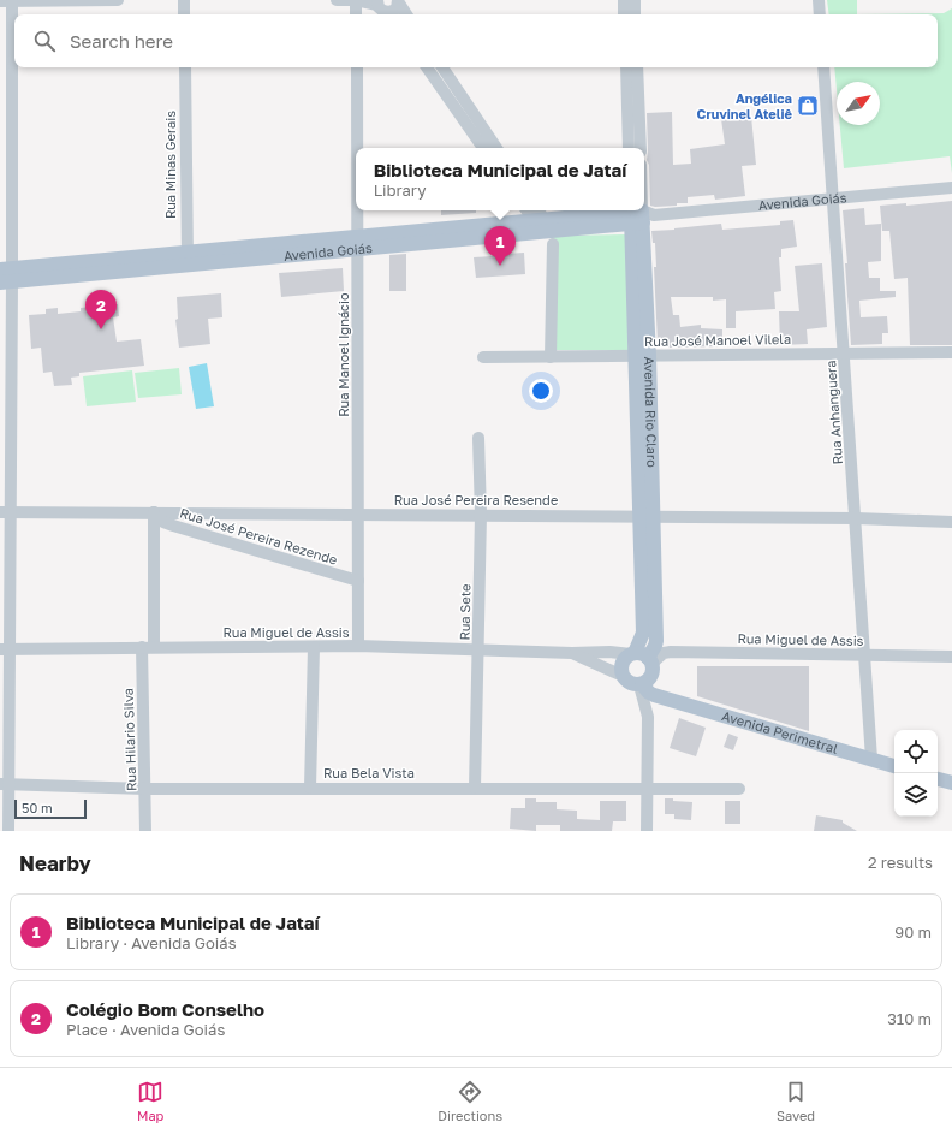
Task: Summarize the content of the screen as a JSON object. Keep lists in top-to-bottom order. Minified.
{"streets":{"main road":["Avenida Goiás","Avenida Rio Claro","Avenida Perimetral"],"street":["Rua Minas Gerais","Rua José Manoel Vilela","Rua Manoel Ignácio","Rua Anhanguera","Rua José Pereira Resende","Rua José Pereira Rezende","Rua Sete","Rua Miguel de Assis","Rua Hilario Silva","Rua Bela Vista"]},"crossings":[["Rua Minas Gerais","Avenida Goiás"],["Avenida Goiás","Rua Manoel Ignácio"],["Avenida Goiás","Avenida Rio Claro"],["Avenida Goiás","Rua Anhanguera"],["Rua José Manoel Vilela","Avenida Rio Claro"],["Rua José Manoel Vilela","Rua Anhanguera"],["Rua Manoel Ignácio","Rua José Pereira Resende"],["Rua Manoel Ignácio","Rua José Pereira Rezende"],["Rua Manoel Ignácio","Rua Miguel de Assis"],["Avenida Rio Claro","Rua José Pereira Resende"],["Avenida Rio Claro","Rua Miguel de Assis"],["Avenida Rio Claro","Avenida Perimetral"],["Rua Anhanguera","Rua José Pereira Resende"],["Rua Anhanguera","Rua Miguel de Assis"],["Rua Anhanguera","Avenida Perimetral"],["Rua José Pereira Resende","Rua José Pereira Rezende"],["Rua José Pereira Resende","Rua Sete"],["Rua José Pereira Resende","Rua Hilario Silva"],["Rua José Pereira Rezende","Rua Hilario Silva"],["Rua Sete","Rua Miguel de Assis"],["Rua Sete","Rua Bela Vista"],["Rua Miguel de Assis","Avenida Perimetral"],["Rua Miguel de Assis","Rua Hilario Silva"],["Rua Hilario Silva","Rua Bela Vista"]],"places":{"shop":["Angélica Cruvinel Ateliê"]},"scale_bar":"50 m","north":"top right","page":{"search":"Search here","popup":["Biblioteca Municipal de Jataí","Library"],"pins":["1","2"],"scale":"50 m","heading":["Nearby","2 results"],"list":[{"mark":"1","name":"Biblioteca Municipal de Jataí","note":"Library · Avenida Goiás","value":"90 m"},{"mark":"2","name":"Colégio Bom Conselho","note":"Place · Avenida Goiás","value":"310 m"}],"nav":["Map","Directions","Saved"]}}
